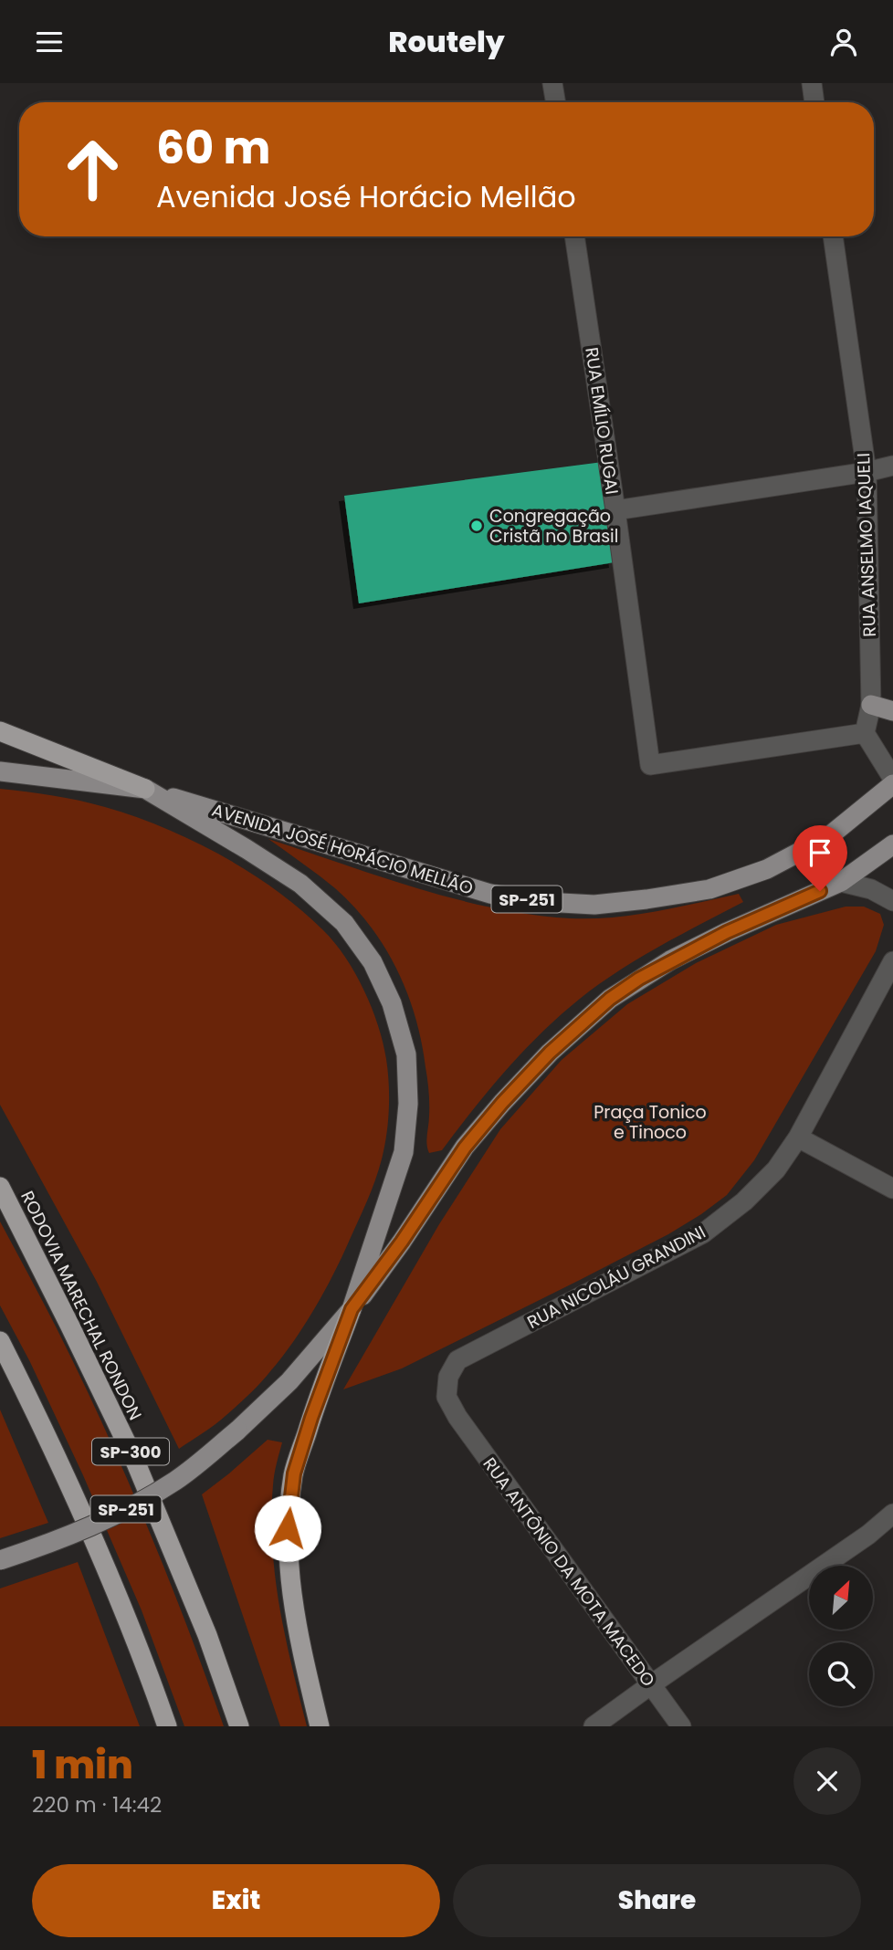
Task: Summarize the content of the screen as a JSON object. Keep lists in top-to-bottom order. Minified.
{"streets":{"highway":["RODOVIA MARECHAL RONDON","SP-300"],"main road":["AVENIDA JOSÉ HORÁCIO MELLÃO","SP-251"],"street":["RUA EMÍLIO RUGAI","RUA ANSELMO IAQUELI","RUA NICOLÁU GRANDINI","RUA ANTÔNIO DA MOTA MACEDO"]},"crossings":[["RUA EMÍLIO RUGAI","RUA ANSELMO IAQUELI"],["AVENIDA JOSÉ HORÁCIO MELLÃO","SP-251"],["RUA NICOLÁU GRANDINI","RUA ANTÔNIO DA MOTA MACEDO"]],"parks":["Praça Tonico e Tinoco"],"places":["Congregação Cristã no Brasil"],"north":"top right","page":{"header":"Routely","turn":["60 m","Avenida José Horácio Mellão"],"heading":["1 min","220 m · 14:42"],"buttons":["Exit","Share"]}}
